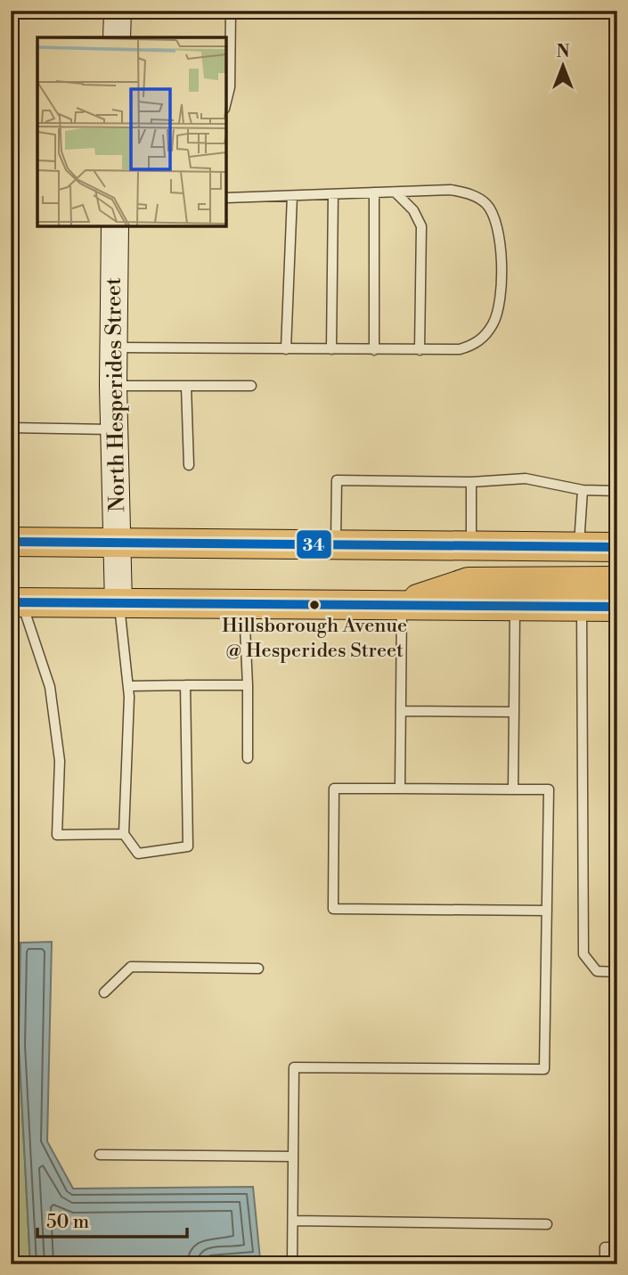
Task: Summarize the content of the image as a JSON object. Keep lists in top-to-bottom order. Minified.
{"streets":{"street":["North Hesperides Street"]},"places":["Hillsborough Avenue @ Hesperides Street"],"lines":["transit line 34"],"scale_bar":"50 m","north":"top"}
